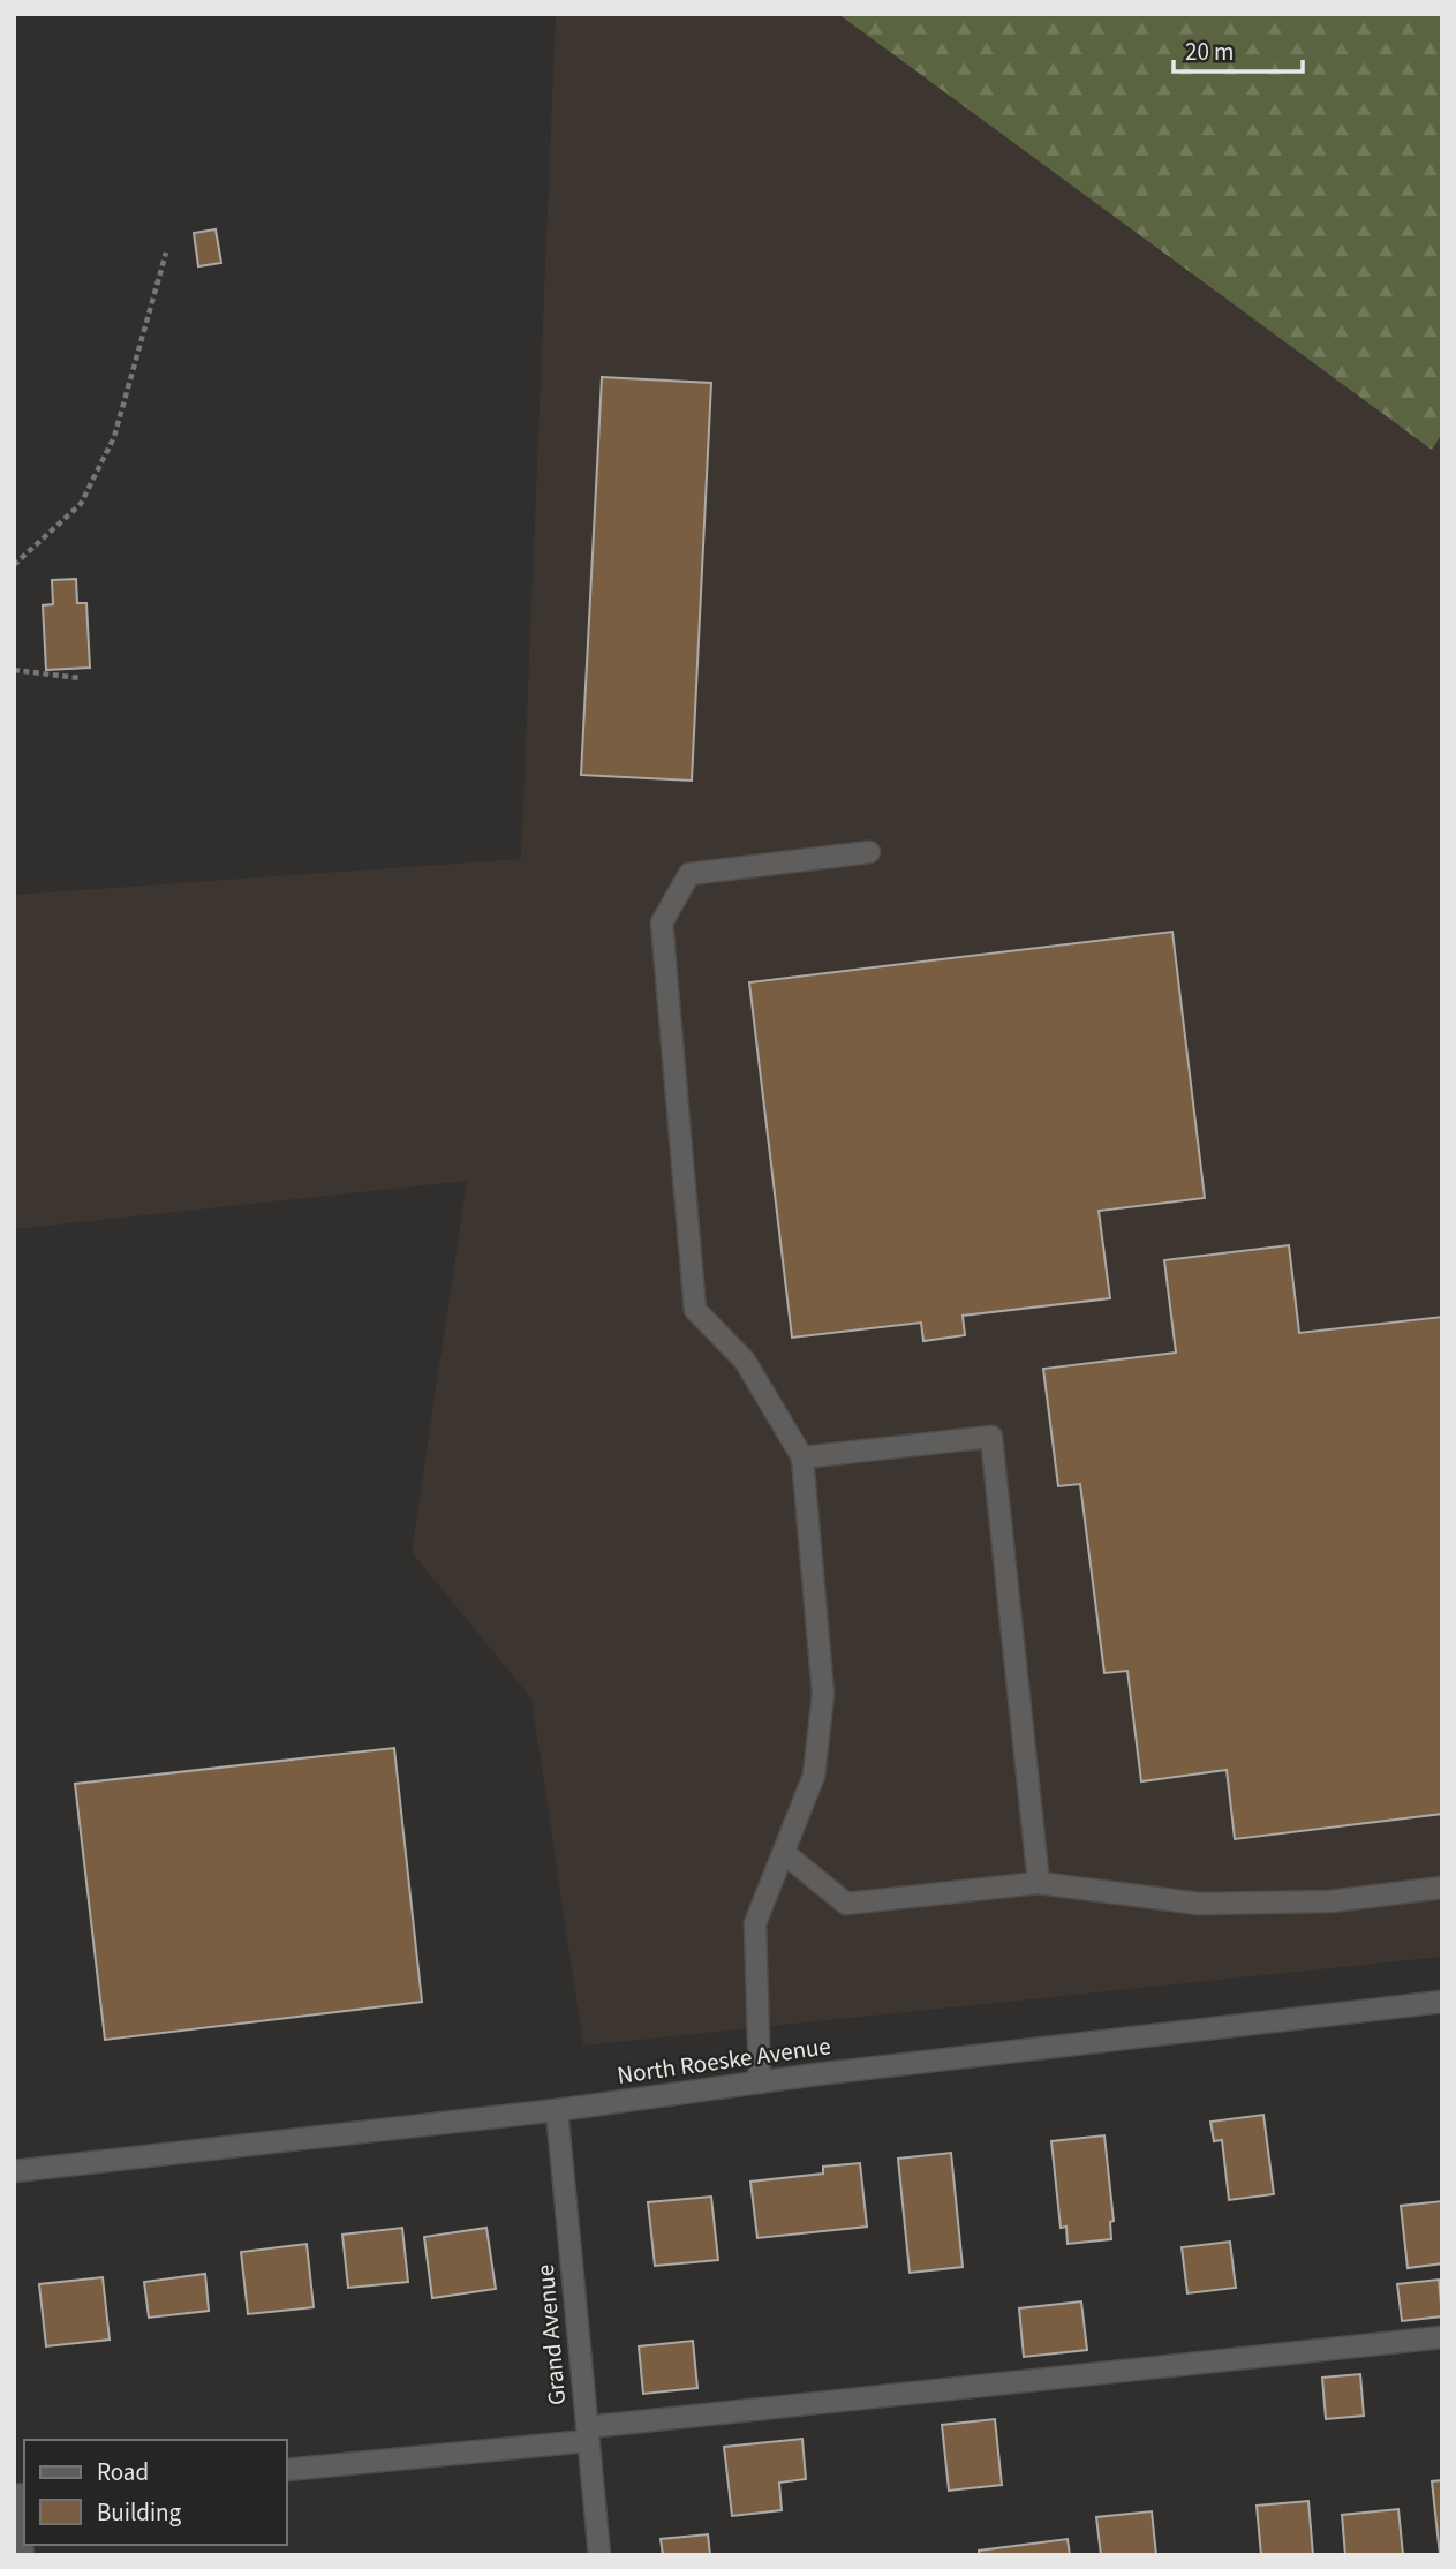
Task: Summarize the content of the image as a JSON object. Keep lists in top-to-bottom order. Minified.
{"streets":{"street":["North Roeske Avenue","Grand Avenue"]},"crossings":[["North Roeske Avenue","Grand Avenue"]],"legend":["Road","Building"],"scale_bar":"20 m"}
